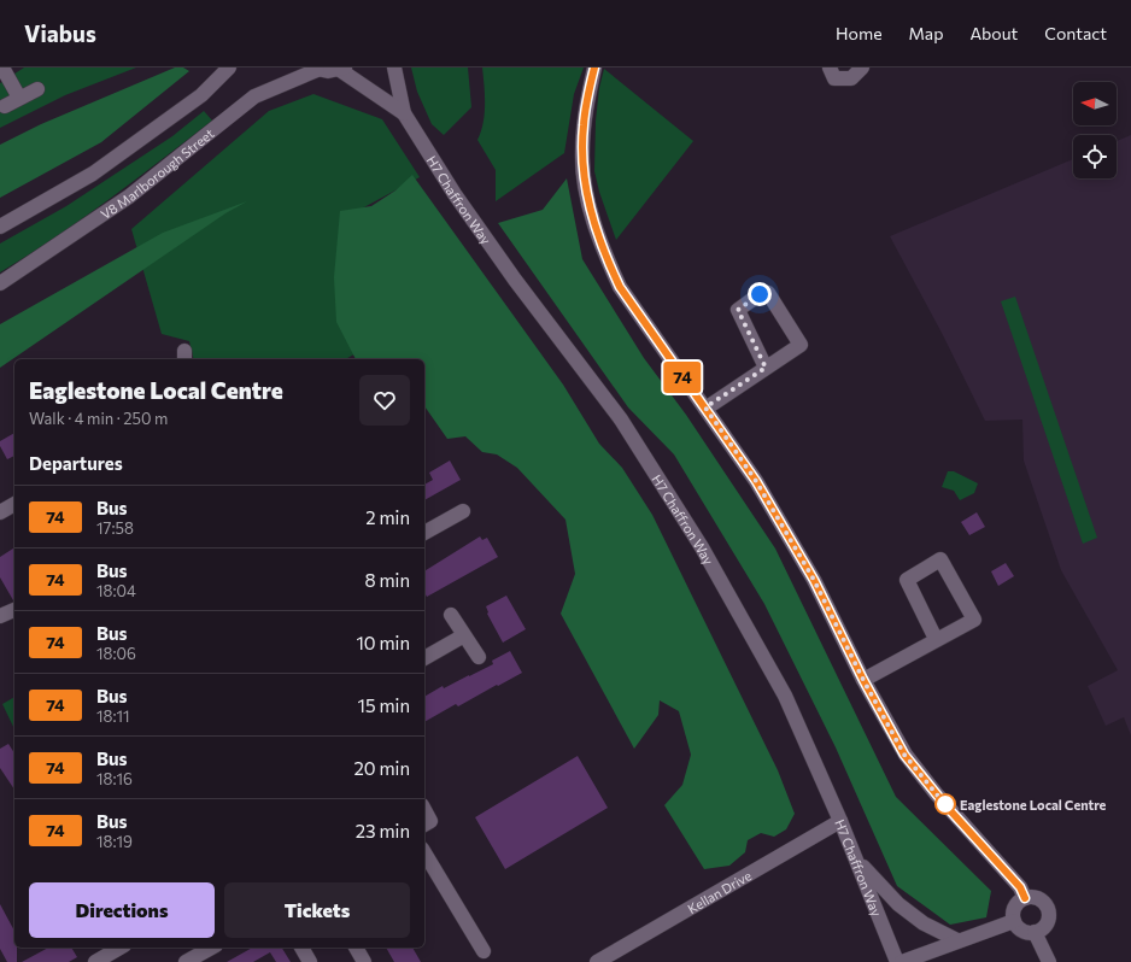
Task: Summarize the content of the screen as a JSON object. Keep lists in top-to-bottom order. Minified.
{"streets":{"street":["V8 Marlborough Street","H7 Chaffron Way","Kellan Drive"]},"crossings":[["H7 Chaffron Way","Kellan Drive"]],"places":["Eaglestone Local Centre"],"lines":["bus line 74"],"north":"left","page":{"header":"Viabus","nav":["Home","Map","About","Contact"],"on_map":"74","heading":[["Eaglestone Local Centre","Walk · 4 min · 250 m"],"Departures"],"list":[{"mark":"74","name":"Bus","note":"17:58","value":"2 min"},{"mark":"74","name":"Bus","note":"18:04","value":"8 min"},{"mark":"74","name":"Bus","note":"18:06","value":"10 min"},{"mark":"74","name":"Bus","note":"18:11","value":"15 min"},{"mark":"74","name":"Bus","note":"18:16","value":"20 min"},{"mark":"74","name":"Bus","note":"18:19","value":"23 min"}],"buttons":["Directions","Tickets"]}}
